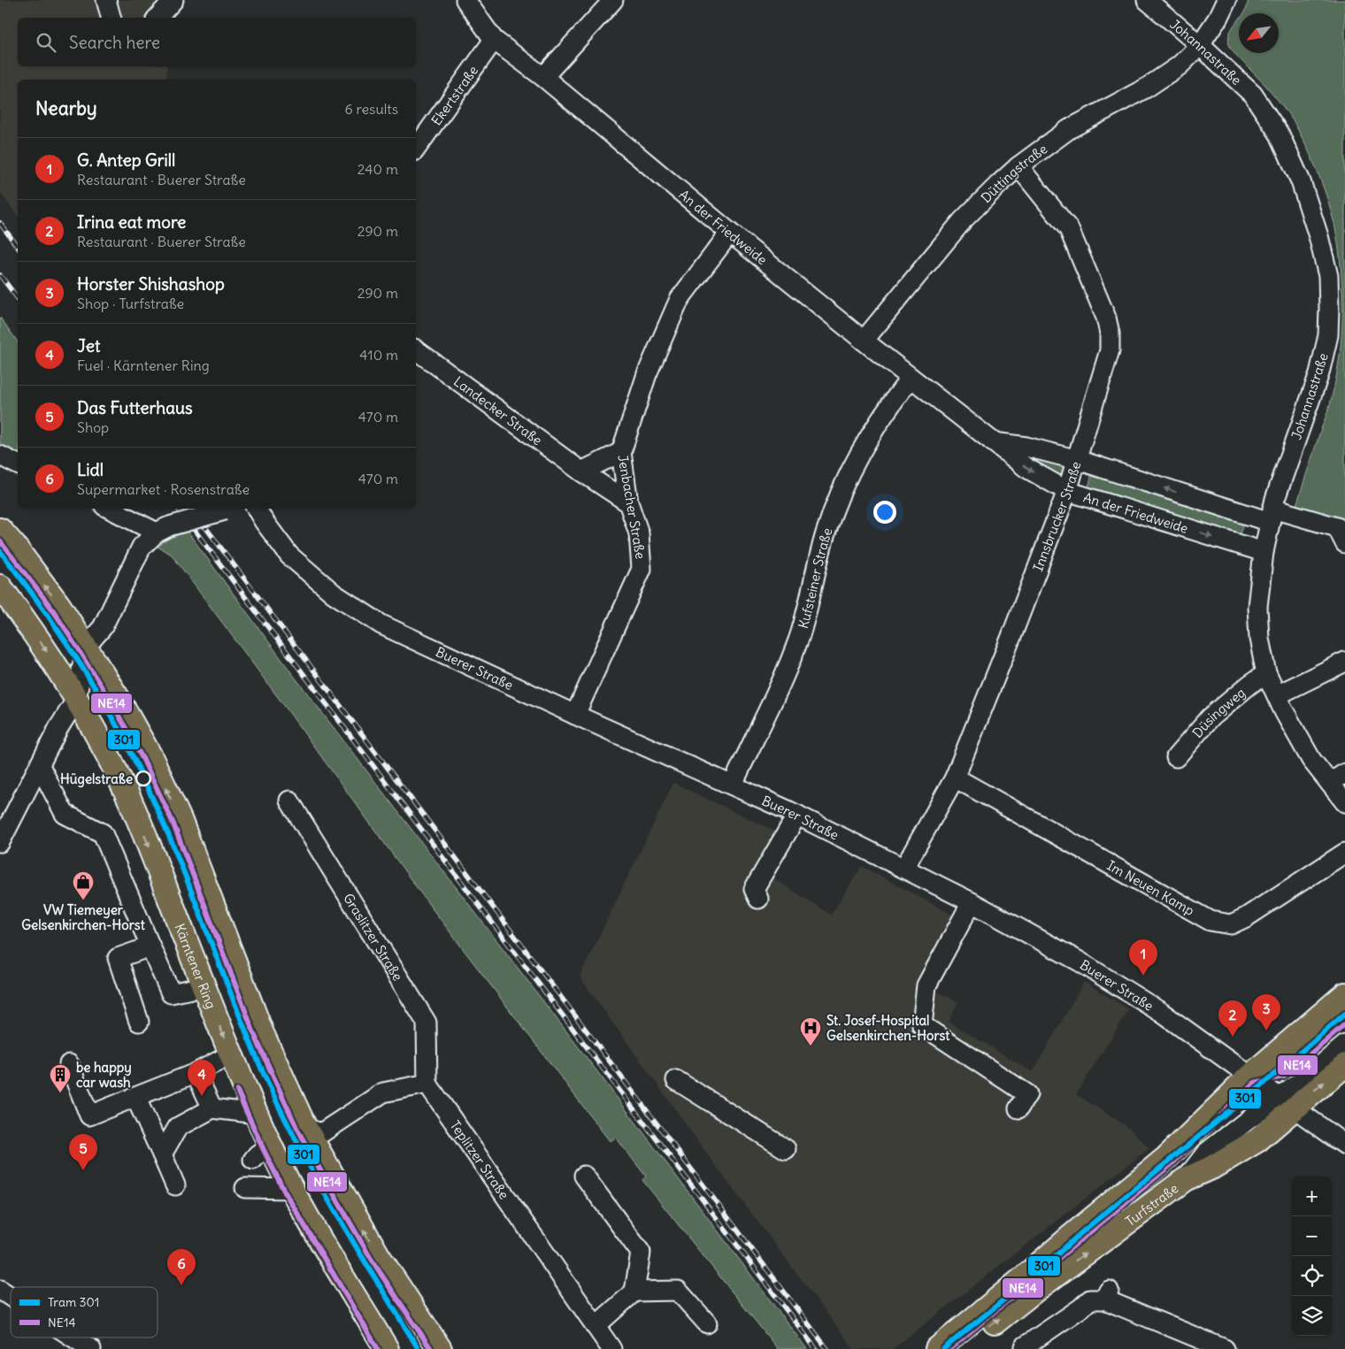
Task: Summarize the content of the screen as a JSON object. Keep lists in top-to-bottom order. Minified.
{"streets":{"main road":["Kärntener Ring","Turfstraße"],"street":["Johannastraße","Ekertstraße","Düttingstraße","An der Friedweide","Landecker Straße","Jenbacher Straße","Innsbrucker Straße","Kufsteiner Straße","Buerer Straße","Düsingweg","Im Neuen Kamp","Graslitzer Straße","Teplitzer Straße"]},"crossings":[["Johannastraße","Düttingstraße"],["Johannastraße","An der Friedweide"],["Johannastraße","Düsingweg"],["Ekertstraße","An der Friedweide"],["Düttingstraße","An der Friedweide"],["Düttingstraße","Innsbrucker Straße"],["An der Friedweide","Jenbacher Straße"],["An der Friedweide","Innsbrucker Straße"],["An der Friedweide","Kufsteiner Straße"],["Landecker Straße","Jenbacher Straße"],["Jenbacher Straße","Buerer Straße"],["Innsbrucker Straße","Buerer Straße"],["Innsbrucker Straße","Im Neuen Kamp"],["Kufsteiner Straße","Buerer Straße"],["Buerer Straße","Turfstraße"],["Graslitzer Straße","Teplitzer Straße"]],"places":{"other":["Hügelstraße"],"shop":["VW Tiemeyer Gelsenkirchen-Horst"],"hospital":["St. Josef-Hospital Gelsenkirchen-Horst"],"building":["be happy car wash"]},"lines":["transit line NE14","tram line 301"],"legend":["Tram 301","NE14"],"north":"bottom left","page":{"search":"Search here","heading":["Nearby","6 results"],"list":[{"mark":"1","name":"G. Antep Grill","note":"Restaurant · Buerer Straße","value":"240 m"},{"mark":"2","name":"Irina eat more","note":"Restaurant · Buerer Straße","value":"290 m"},{"mark":"3","name":"Horster Shishashop","note":"Shop · Turfstraße","value":"290 m"},{"mark":"4","name":"Jet","note":"Fuel · Kärntener Ring","value":"410 m"},{"mark":"5","name":"Das Futterhaus","note":"Shop","value":"470 m"},{"mark":"6","name":"Lidl","note":"Supermarket · Rosenstraße","value":"470 m"}],"pins":["1","3","2","4","5","6"],"map_buttons":["+","−"]}}
